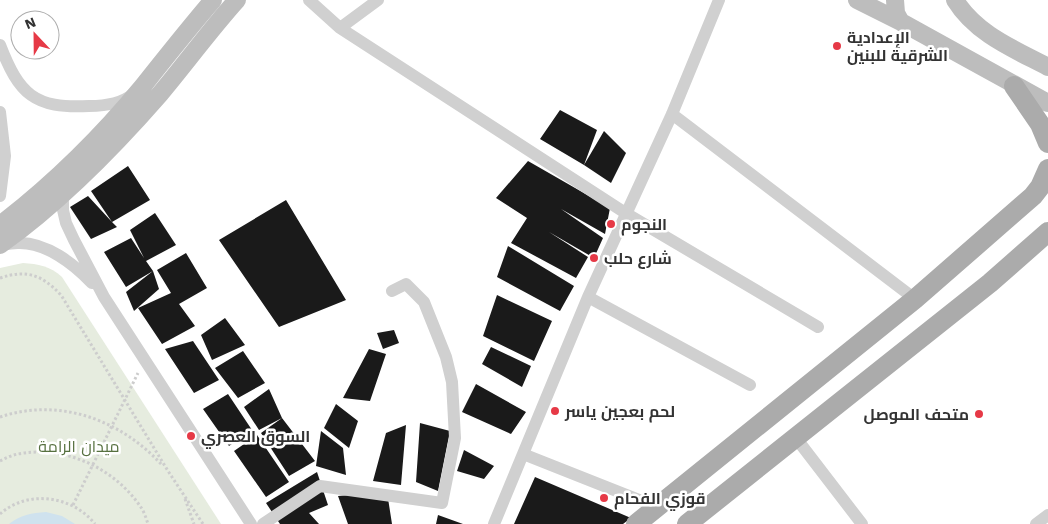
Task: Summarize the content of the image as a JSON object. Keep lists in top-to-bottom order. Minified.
{"parks":["ميدان الرامة"],"places":["الإعدادية الشرقية للبنين","النجوم","شارع حلب","لحم بعجين ياسر","متحف الموصل","السوق العصري","قوزي الفحام"],"north":"top"}
